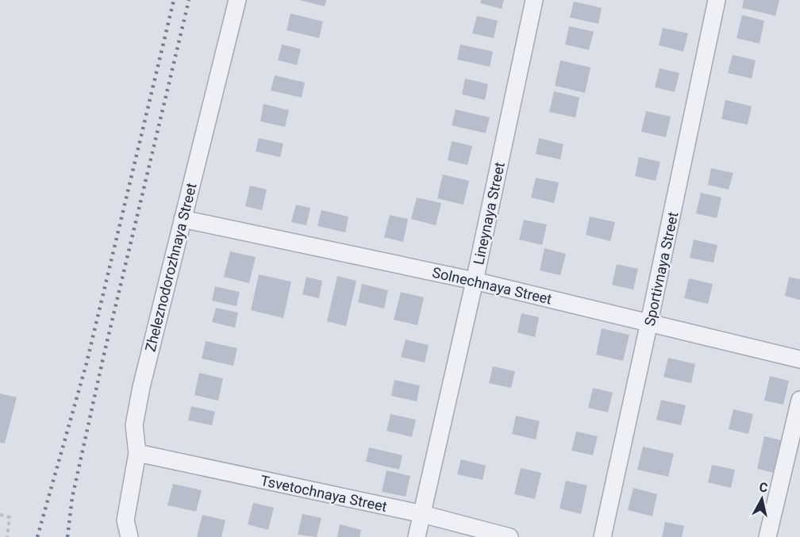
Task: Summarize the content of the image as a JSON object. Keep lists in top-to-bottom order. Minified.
{"streets":{"street":["Lineynaya Street","Zheleznodorozhnaya Street","Sportivnaya Street","Solnechnaya Street","Tsvetochnaya Street"]},"crossings":[["Lineynaya Street","Solnechnaya Street"],["Lineynaya Street","Tsvetochnaya Street"],["Zheleznodorozhnaya Street","Solnechnaya Street"],["Zheleznodorozhnaya Street","Tsvetochnaya Street"],["Sportivnaya Street","Solnechnaya Street"]],"north":"top"}
